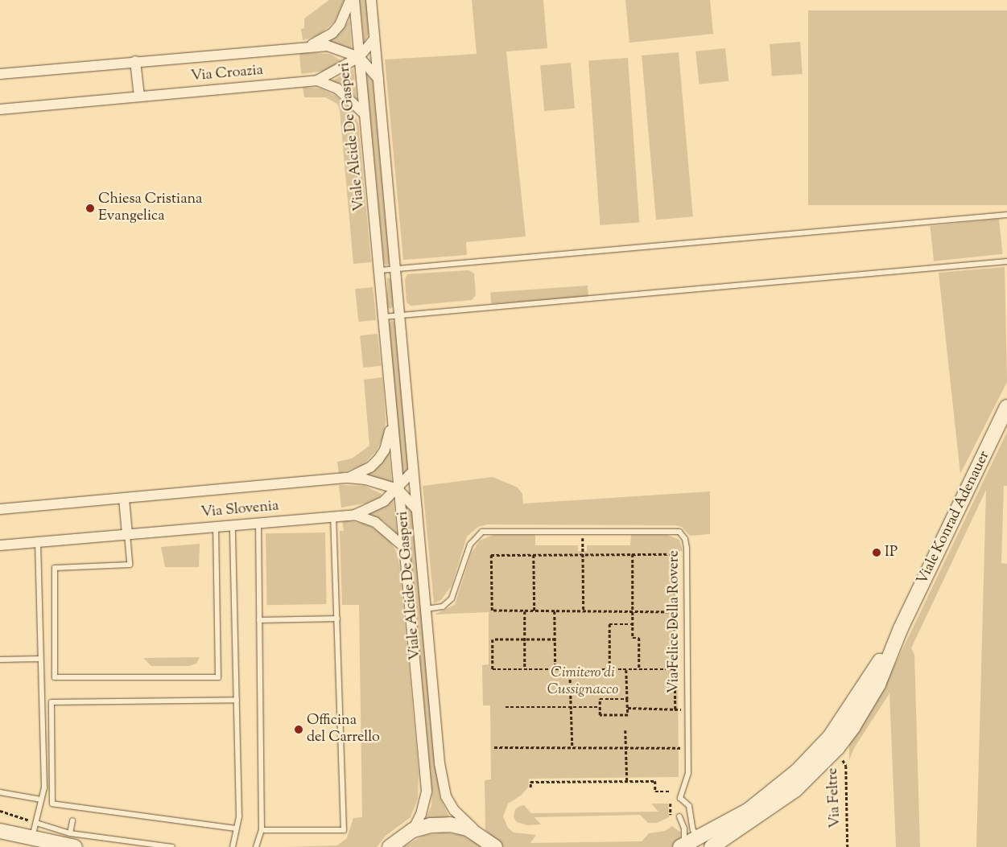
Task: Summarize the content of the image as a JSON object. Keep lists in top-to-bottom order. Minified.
{"streets":{"main road":["Viale Konrad Adenauer"],"street":["Via Croazia","Viale Alcide De Gasperi","Via Slovenia"],"lane":["Via Felice Della Rovere"],"path":["Via Feltre"]},"crossings":[["Via Croazia","Viale Alcide De Gasperi"],["Viale Alcide De Gasperi","Via Slovenia"],["Viale Alcide De Gasperi","Via Felice Della Rovere"],["Viale Konrad Adenauer","Via Felice Della Rovere"],["Viale Konrad Adenauer","Via Feltre"]],"parks":["Cimitero di Cussignacco"],"places":["Chiesa Cristiana Evangelica","IP","Officina del Carrello"]}
